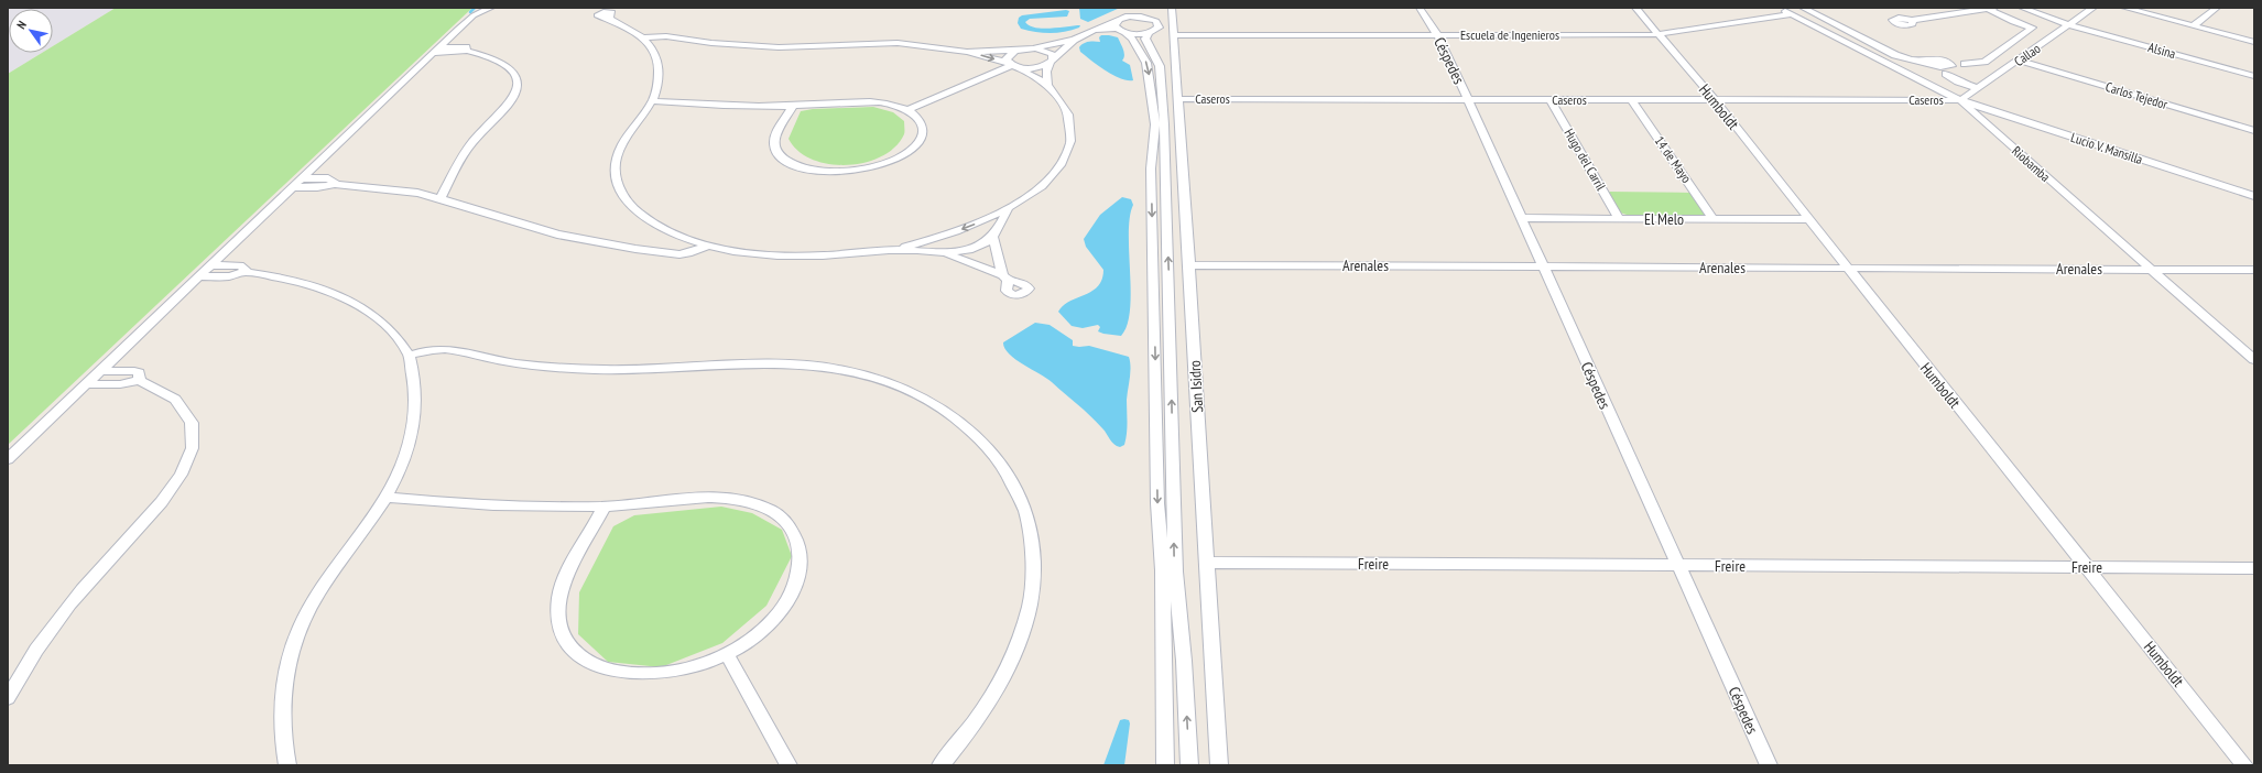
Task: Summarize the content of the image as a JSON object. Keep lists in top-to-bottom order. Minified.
{"streets":{"street":["Escuela de Ingenieros","Alsina","Callao","Céspedes","Carlos Tejedor","Caseros","Humboldt","Lucio V. Mansilla","Hugo del Carril","14 de Mayo","Riobamba","El Melo","Arenales","San Isidro","Freire"]},"crossings":[["Escuela de Ingenieros","Céspedes"],["Escuela de Ingenieros","Humboldt"],["Escuela de Ingenieros","Riobamba"],["Escuela de Ingenieros","San Isidro"],["Alsina","Callao"],["Callao","Carlos Tejedor"],["Callao","Caseros"],["Callao","Lucio V. Mansilla"],["Callao","Riobamba"],["Céspedes","Caseros"],["Céspedes","El Melo"],["Céspedes","Arenales"],["Céspedes","Freire"],["Caseros","Humboldt"],["Caseros","Lucio V. Mansilla"],["Caseros","Hugo del Carril"],["Caseros","14 de Mayo"],["Caseros","Riobamba"],["Caseros","San Isidro"],["Humboldt","El Melo"],["Humboldt","Arenales"],["Humboldt","Freire"],["Lucio V. Mansilla","Riobamba"],["Hugo del Carril","El Melo"],["14 de Mayo","El Melo"],["Riobamba","Arenales"],["Arenales","San Isidro"],["San Isidro","Freire"]],"north":"top left"}
